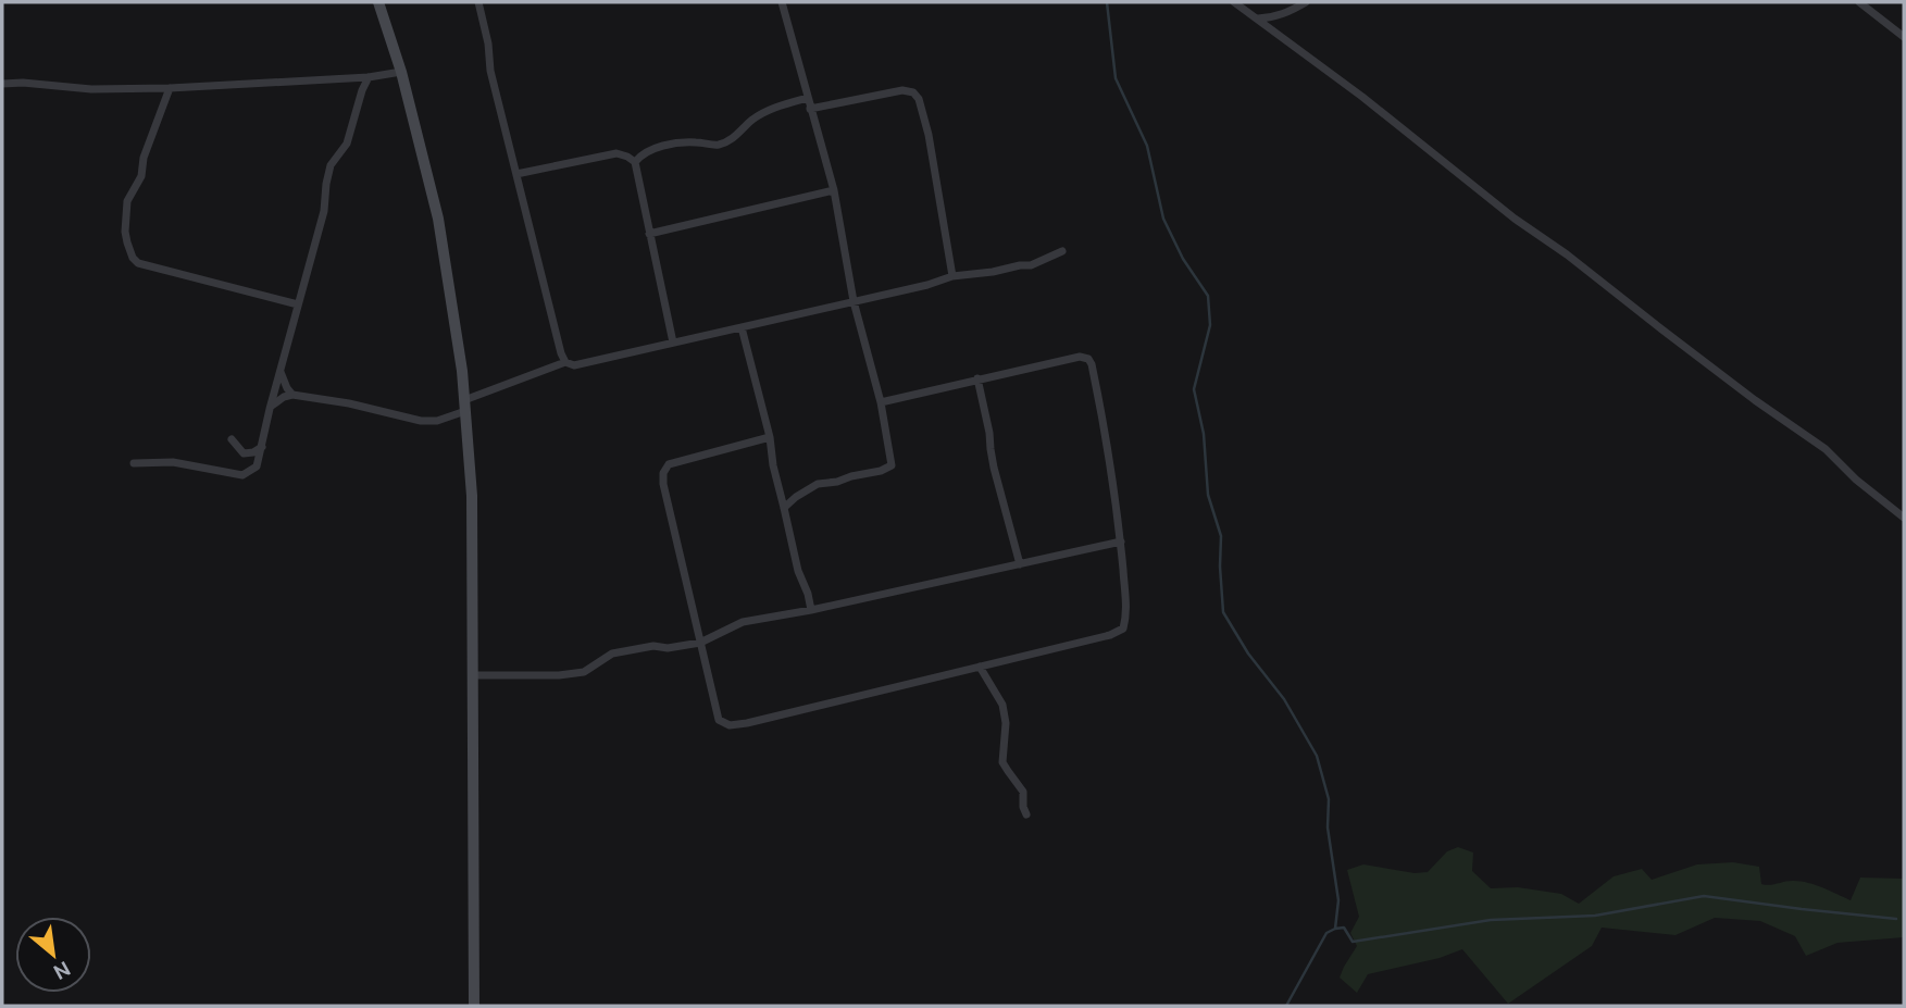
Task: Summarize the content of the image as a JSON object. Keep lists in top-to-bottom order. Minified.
{"north":"bottom right"}
